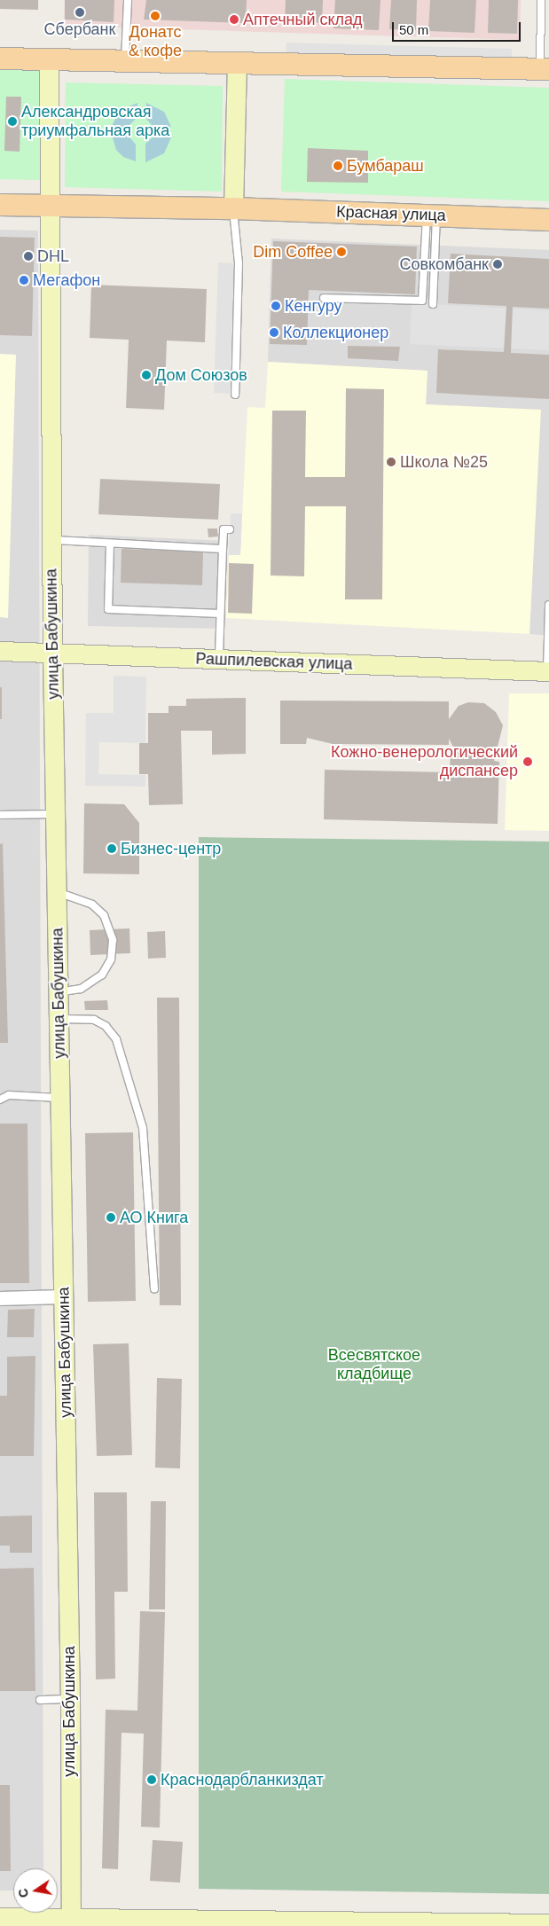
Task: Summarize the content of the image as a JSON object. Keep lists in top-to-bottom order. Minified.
{"streets":{"main road":["Красная улица","улица Бабушкина","Рашпилевская улица"]},"crossings":[["Красная улица","улица Бабушкина"],["улица Бабушкина","Рашпилевская улица"]],"parks":["Всесвятское кладбище"],"places":["Сбербанк","Донатс & кофе","Аптечный склад","Александровская триумфальная арка","Бумбараш","Dim Coffee","DHL","Совкомбанк","Мегафон","Кенгуру","Коллекционер","Дом Союзов","Школа №25","Кожно-венерологический диспансер","Бизнес-центр","АО Книга","Краснодарбланкиздат"],"scale_bar":"50 m","north":"left"}
